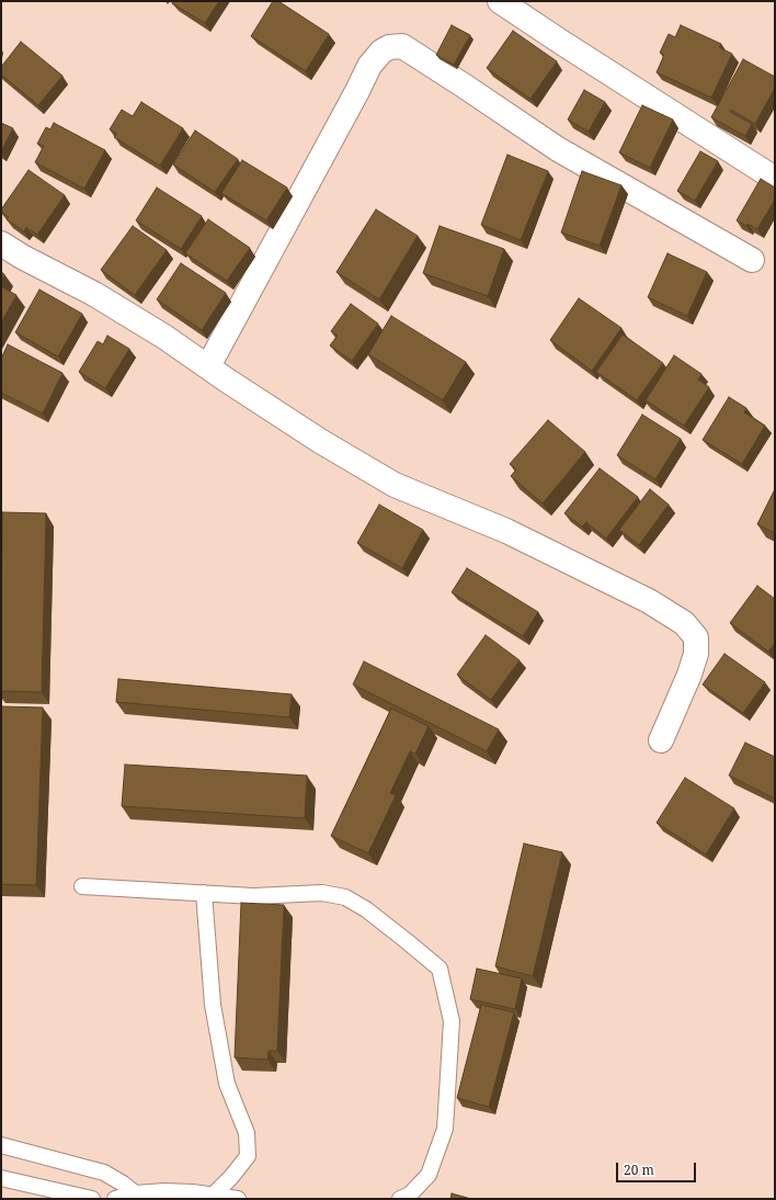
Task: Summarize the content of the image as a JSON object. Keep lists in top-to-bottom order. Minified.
{"scale_bar":"20 m"}
